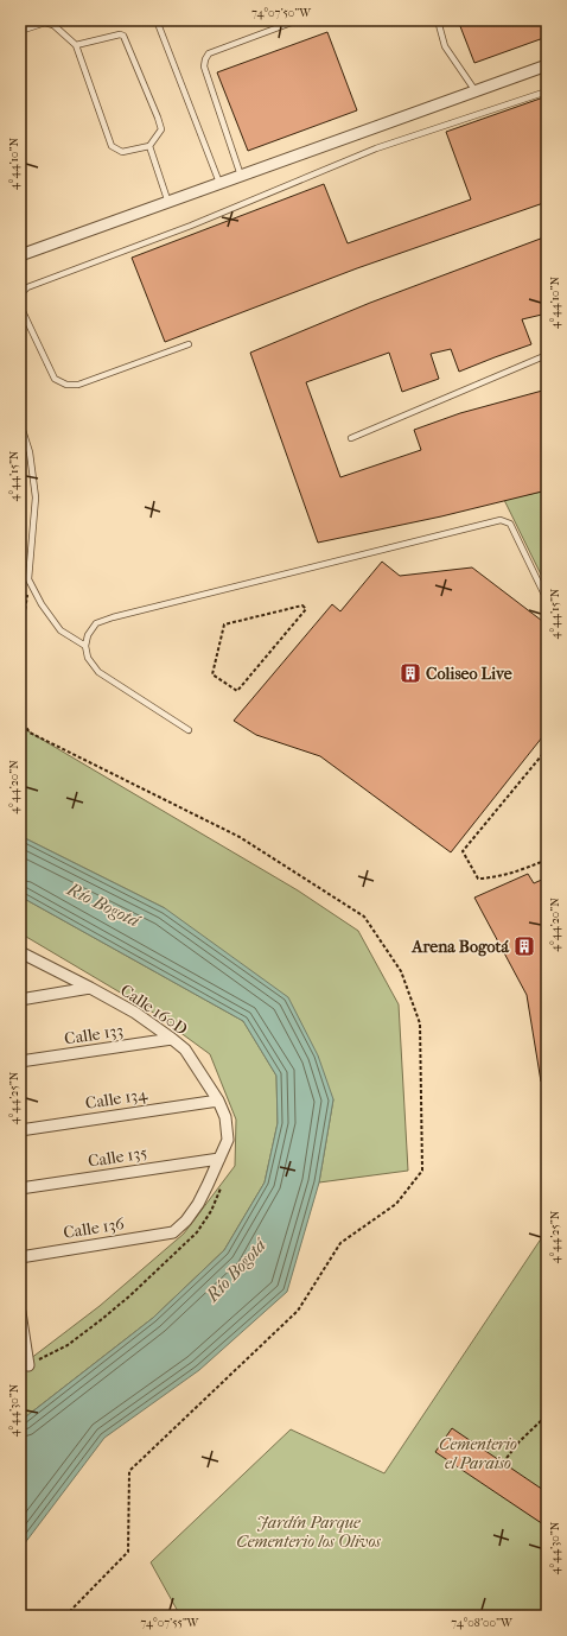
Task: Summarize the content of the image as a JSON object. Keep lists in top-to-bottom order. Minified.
{"streets":{"street":["Calle 160D","Calle 133","Calle 134","Calle 135","Calle 136"]},"crossings":[["Calle 160D","Calle 133"],["Calle 160D","Calle 134"],["Calle 160D","Calle 135"],["Calle 160D","Calle 136"]],"water":["Río Bogotá"],"parks":["Cementerio el Paraiso","Jardín Parque Cementerio los Olivos"],"places":{"building":["Coliseo Live","Arena Bogotá"]},"coordinates":["74°07'50\"W","4°44'10\"N","4°44'15\"N","4°44'20\"N","4°44'25\"N","4°44'30\"N","74°07'55\"W","74°08'00\"W"]}
